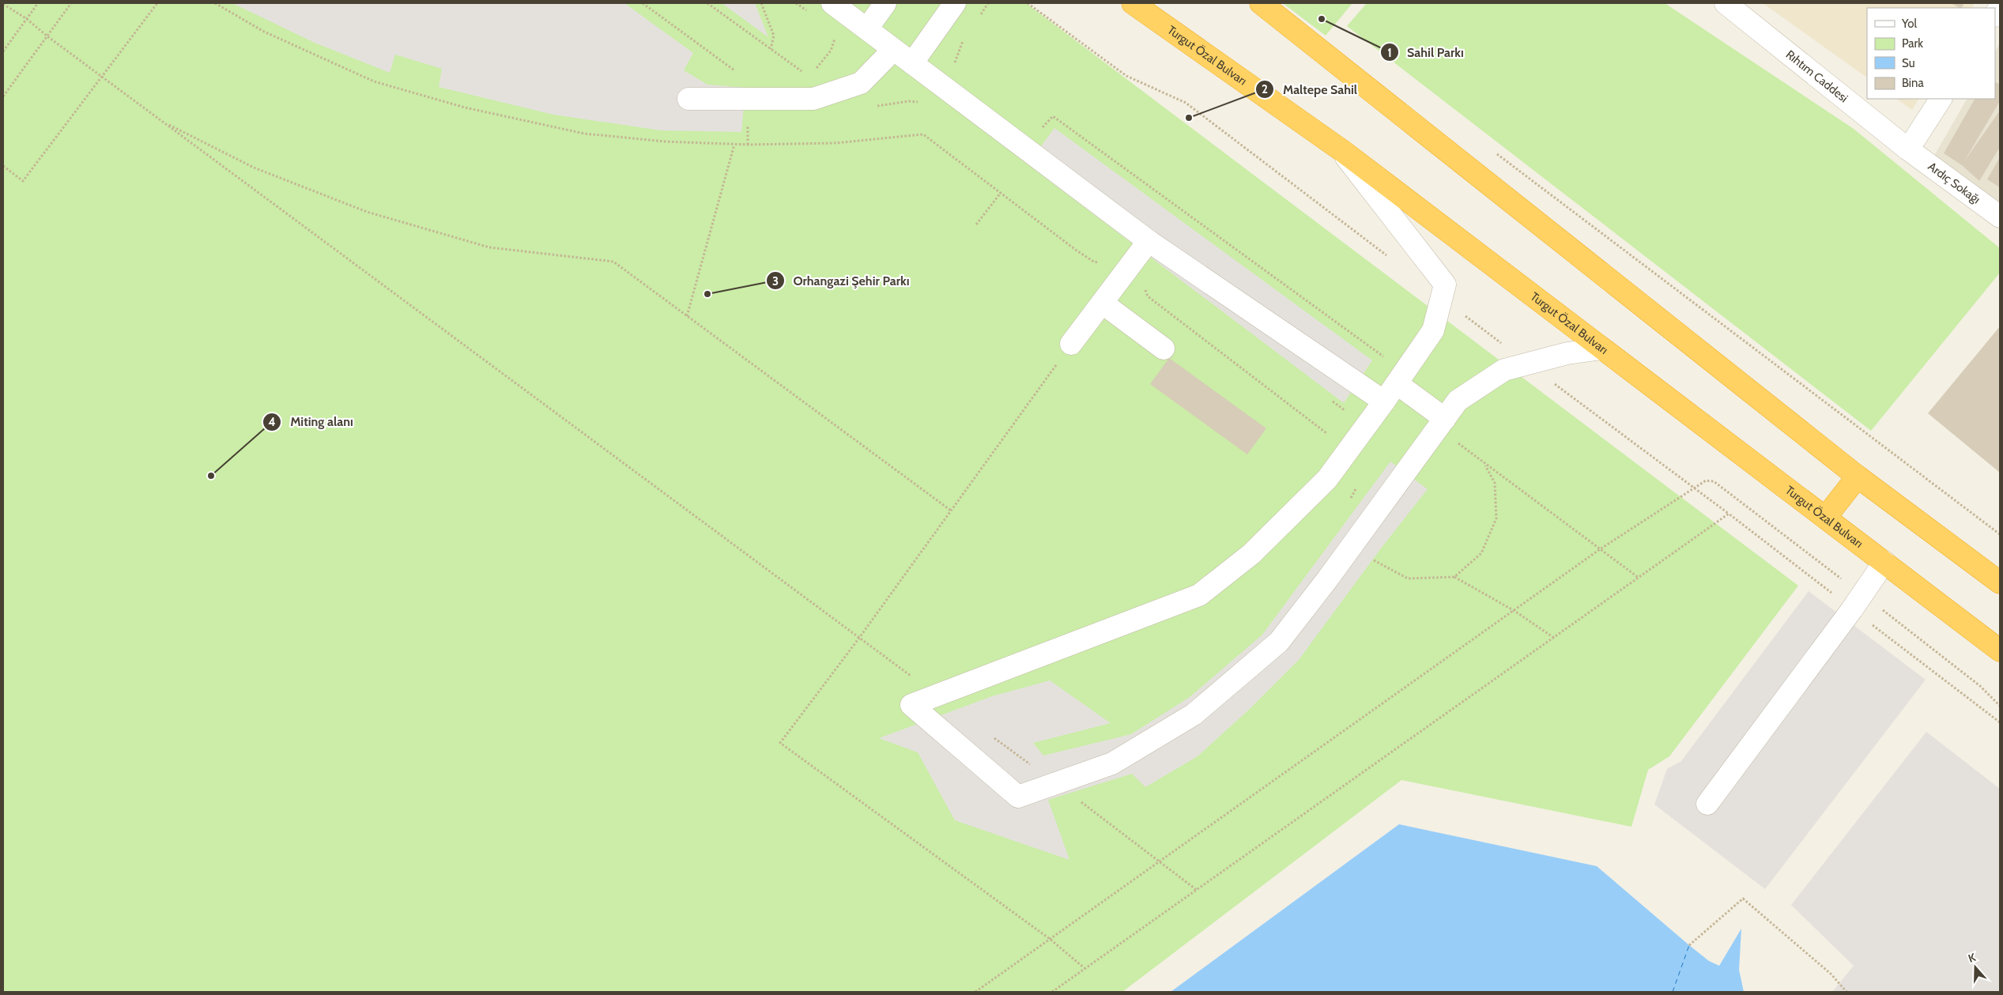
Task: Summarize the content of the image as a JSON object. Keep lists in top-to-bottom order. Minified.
{"streets":{"highway":["Turgut Özal Bulvarı"],"street":["Rıhtım Caddesi","Ardıç Sokağı"]},"crossings":[["Rıhtım Caddesi","Ardıç Sokağı"]],"places":["Sahil Parkı","Maltepe Sahil","Orhangazi Şehir Parkı","Miting alanı"],"legend":["Yol","Park","Su","Bina"],"north":"top"}
